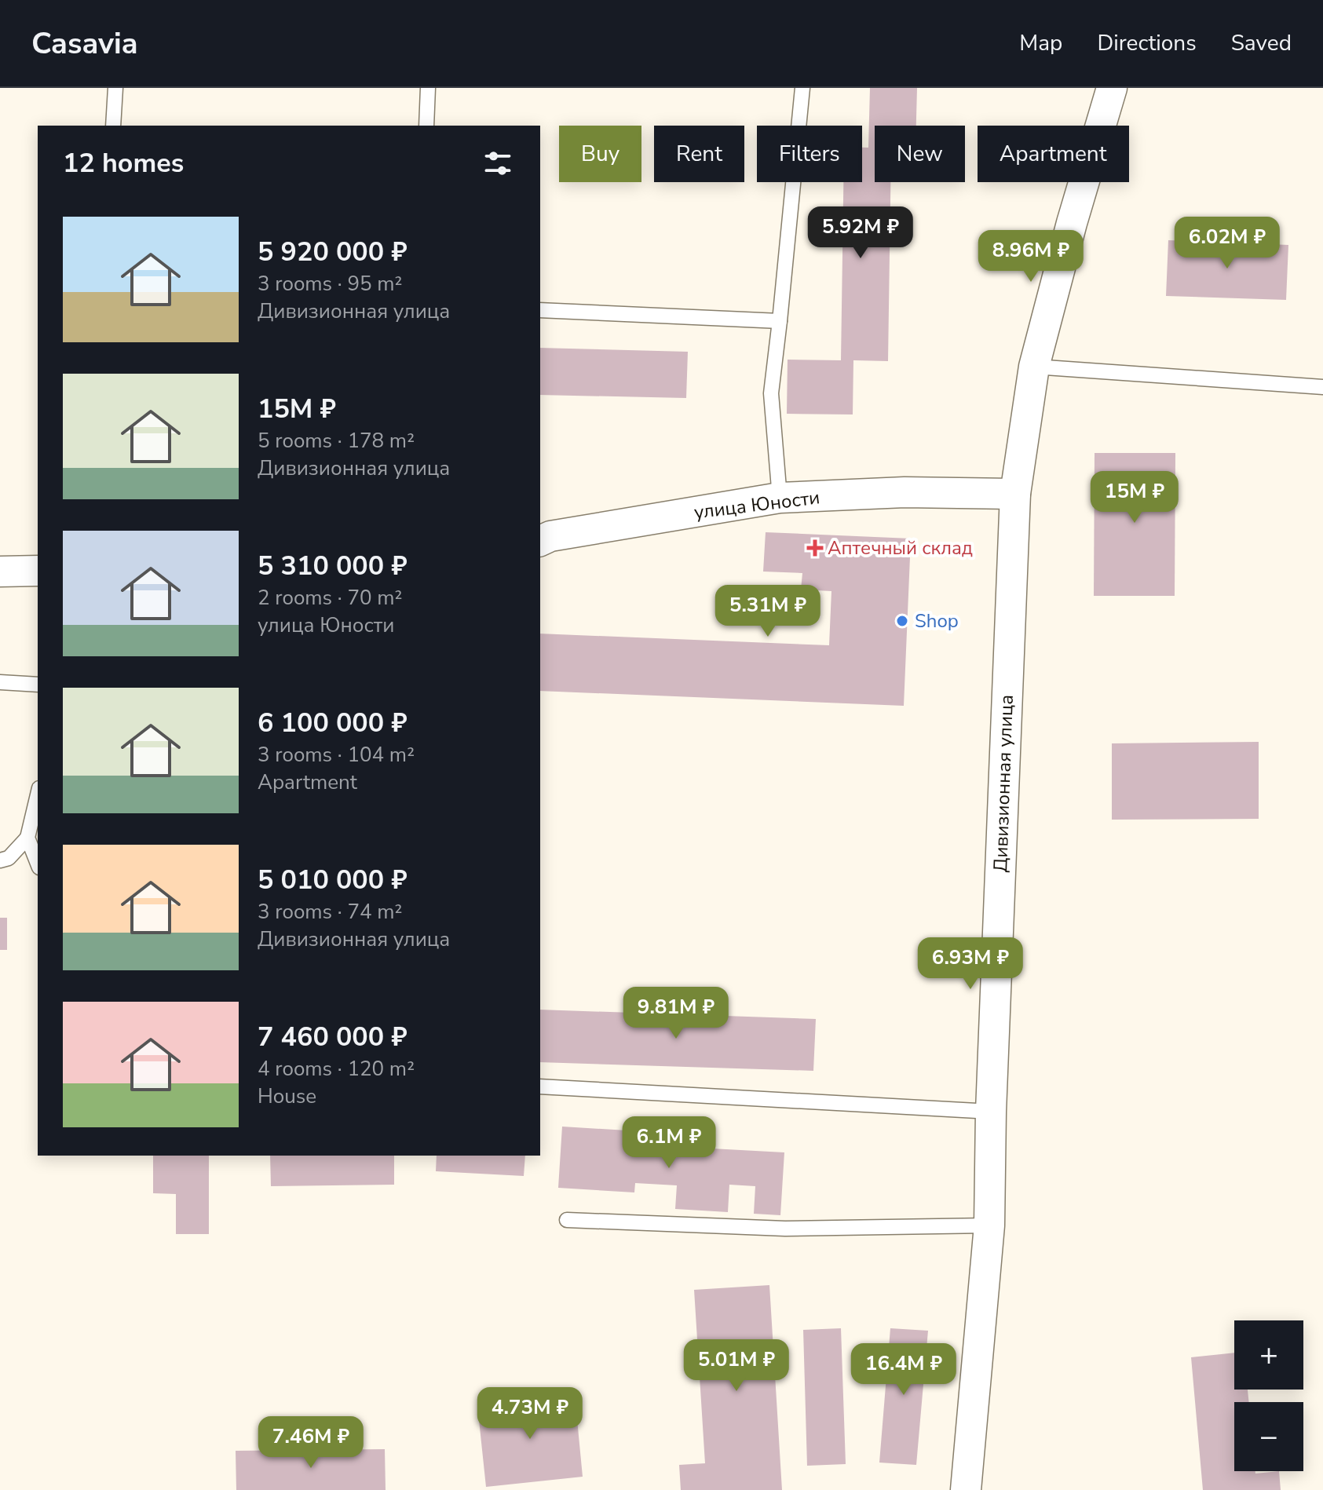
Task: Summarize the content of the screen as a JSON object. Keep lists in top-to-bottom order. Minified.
{"streets":{"street":["улица Юности","Дивизионная улица"]},"crossings":[["улица Юности","Дивизионная улица"]],"places":{"health":["Аптечный склад"],"other":["Shop"]},"page":{"header":"Casavia","nav":["Map","Directions","Saved"],"chip":["Buy","Rent","Filters","New","Apartment"],"heading":"12 homes","list":[{"name":"5 920 000 ₽","note":"3 rooms · 95 m² · Дивизионная улица"},{"name":"15M ₽","note":"5 rooms · 178 m² · Дивизионная улица"},{"name":"5 310 000 ₽","note":"2 rooms · 70 m² · улица Юности"},{"name":"6 100 000 ₽","note":"3 rooms · 104 m² · Apartment"},{"name":"5 010 000 ₽","note":"3 rooms · 74 m² · Дивизионная улица"},{"name":"7 460 000 ₽","note":"4 rooms · 120 m² · House"}],"price":["5.92M ₽","6.02M ₽","8.96M ₽","15M ₽","5.31M ₽","6.93M ₽","9.81M ₽","6.1M ₽","5.01M ₽","16.4M ₽","4.73M ₽","7.46M ₽"],"map_buttons":["+","−"]}}
